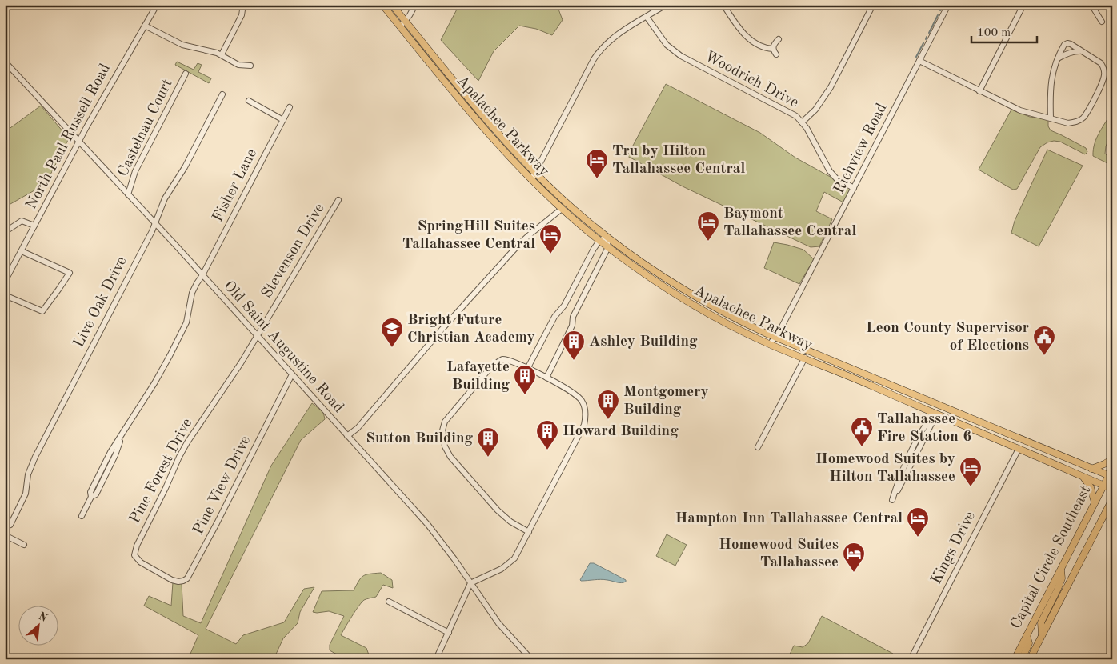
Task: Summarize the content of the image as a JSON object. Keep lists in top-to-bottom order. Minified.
{"streets":{"main road":["Apalachee Parkway","Capital Circle Southeast"],"street":["Woodrich Drive","Castelnau Court","North Paul Russell Road","Richview Road","Fisher Lane","Stevenson Drive","Live Oak Drive","Old Saint Augustine Road","Pine Forest Drive","Pine View Drive","Kings Drive"]},"crossings":[["Woodrich Drive","Richview Road"],["Apalachee Parkway","Richview Road"],["Apalachee Parkway","Kings Drive"],["Apalachee Parkway","Capital Circle Southeast"],["Castelnau Court","Old Saint Augustine Road"],["North Paul Russell Road","Old Saint Augustine Road"],["Fisher Lane","Old Saint Augustine Road"],["Stevenson Drive","Old Saint Augustine Road"],["Stevenson Drive","Pine Forest Drive"],["Live Oak Drive","Old Saint Augustine Road"],["Old Saint Augustine Road","Pine Forest Drive"],["Old Saint Augustine Road","Pine View Drive"],["Pine Forest Drive","Pine View Drive"]],"places":{"hotel":["Tru by Hilton Tallahassee Central","Baymont Tallahassee Central","SpringHill Suites Tallahassee Central","Homewood Suites by Hilton Tallahassee","Hampton Inn Tallahassee Central","Homewood Suites Tallahassee"],"school or university":["Bright Future Christian Academy"],"public building":["Leon County Supervisor of Elections","Tallahassee Fire Station 6"],"building":["Ashley Building","Lafayette Building","Montgomery Building","Howard Building","Sutton Building"]},"scale_bar":"100 m","north":"top right"}
